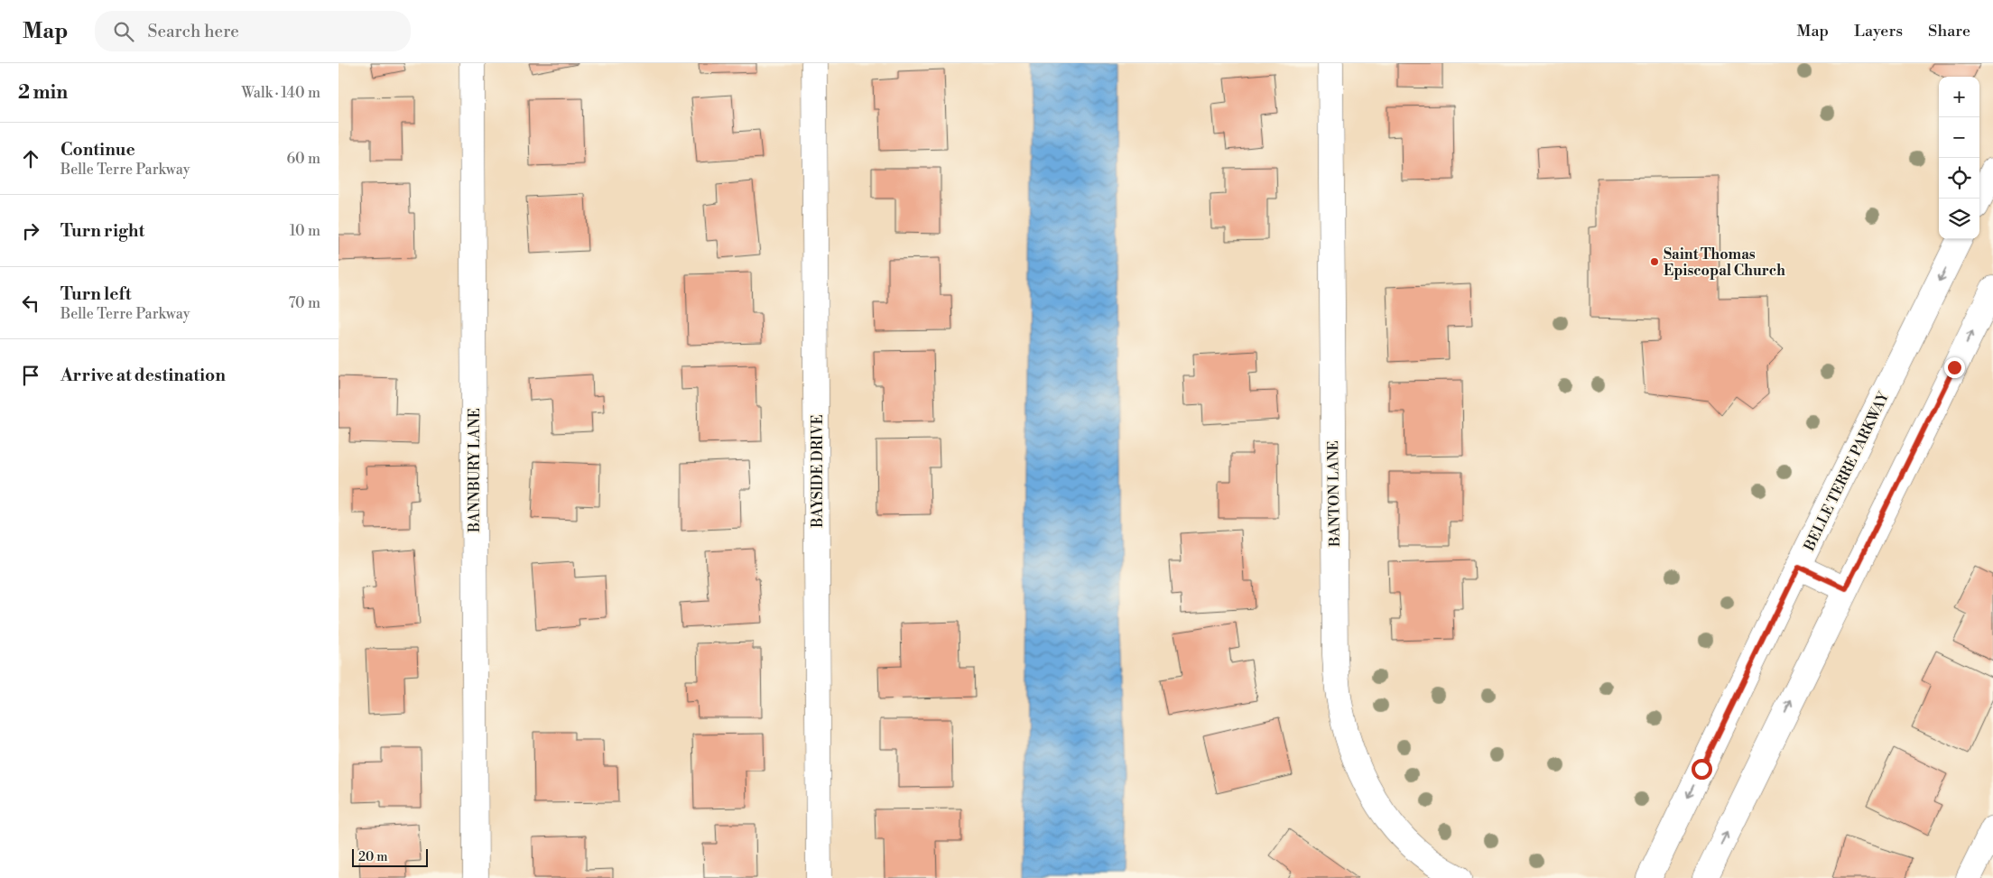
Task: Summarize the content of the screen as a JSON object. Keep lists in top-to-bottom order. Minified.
{"streets":{"street":["BANNBURY LANE","BAYSIDE DRIVE","BELLE TERRE PARKWAY","BANTON LANE"]},"places":["Saint Thomas Episcopal Church"],"scale_bar":"20 m","page":{"header":"Map","search":"Search here","nav":["Map","Layers","Share"],"heading":["2 min","Walk · 140 m"],"map_buttons":["+","−"],"list":[["Continue","Belle Terre Parkway","60 m"],["Turn right","10 m"],["Turn left","Belle Terre Parkway","70 m"],"Arrive at destination"],"scale":"20 m"}}
